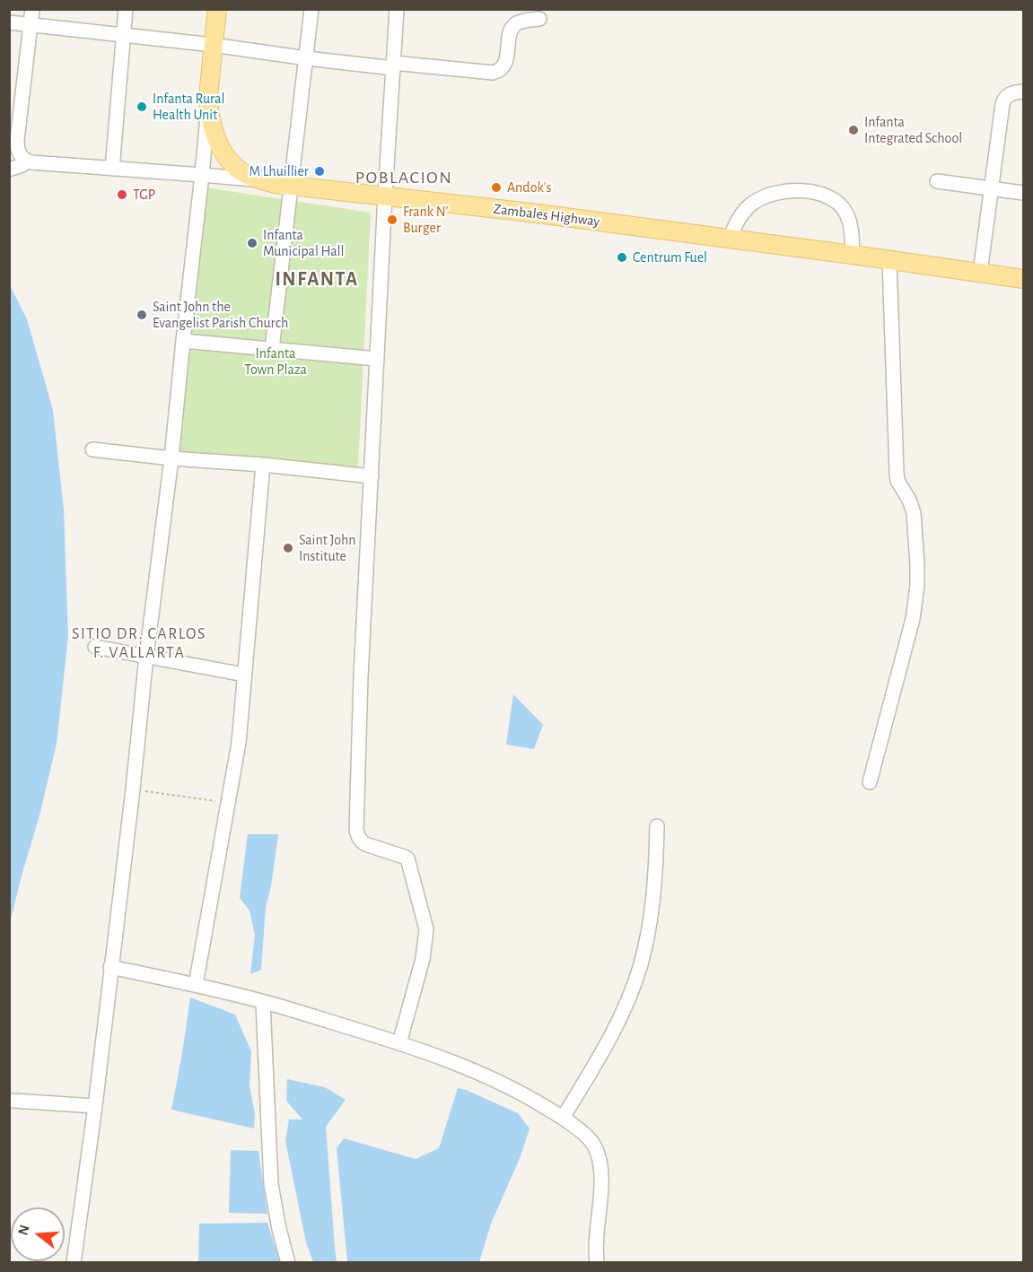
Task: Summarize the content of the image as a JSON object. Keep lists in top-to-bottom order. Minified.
{"streets":{"main road":["Zambales Highway"]},"districts":["POBLACION","INFANTA","SITIO DR. CARLOS F. VALLARTA"],"parks":["Infanta Town Plaza"],"places":["Infanta Rural Health Unit","Infanta Integrated School","M Lhuillier","Andok's","TGP","Frank N' Burger","Infanta Municipal Hall","Centrum Fuel","Saint John the Evangelist Parish Church","Saint John Institute"],"north":"left"}
